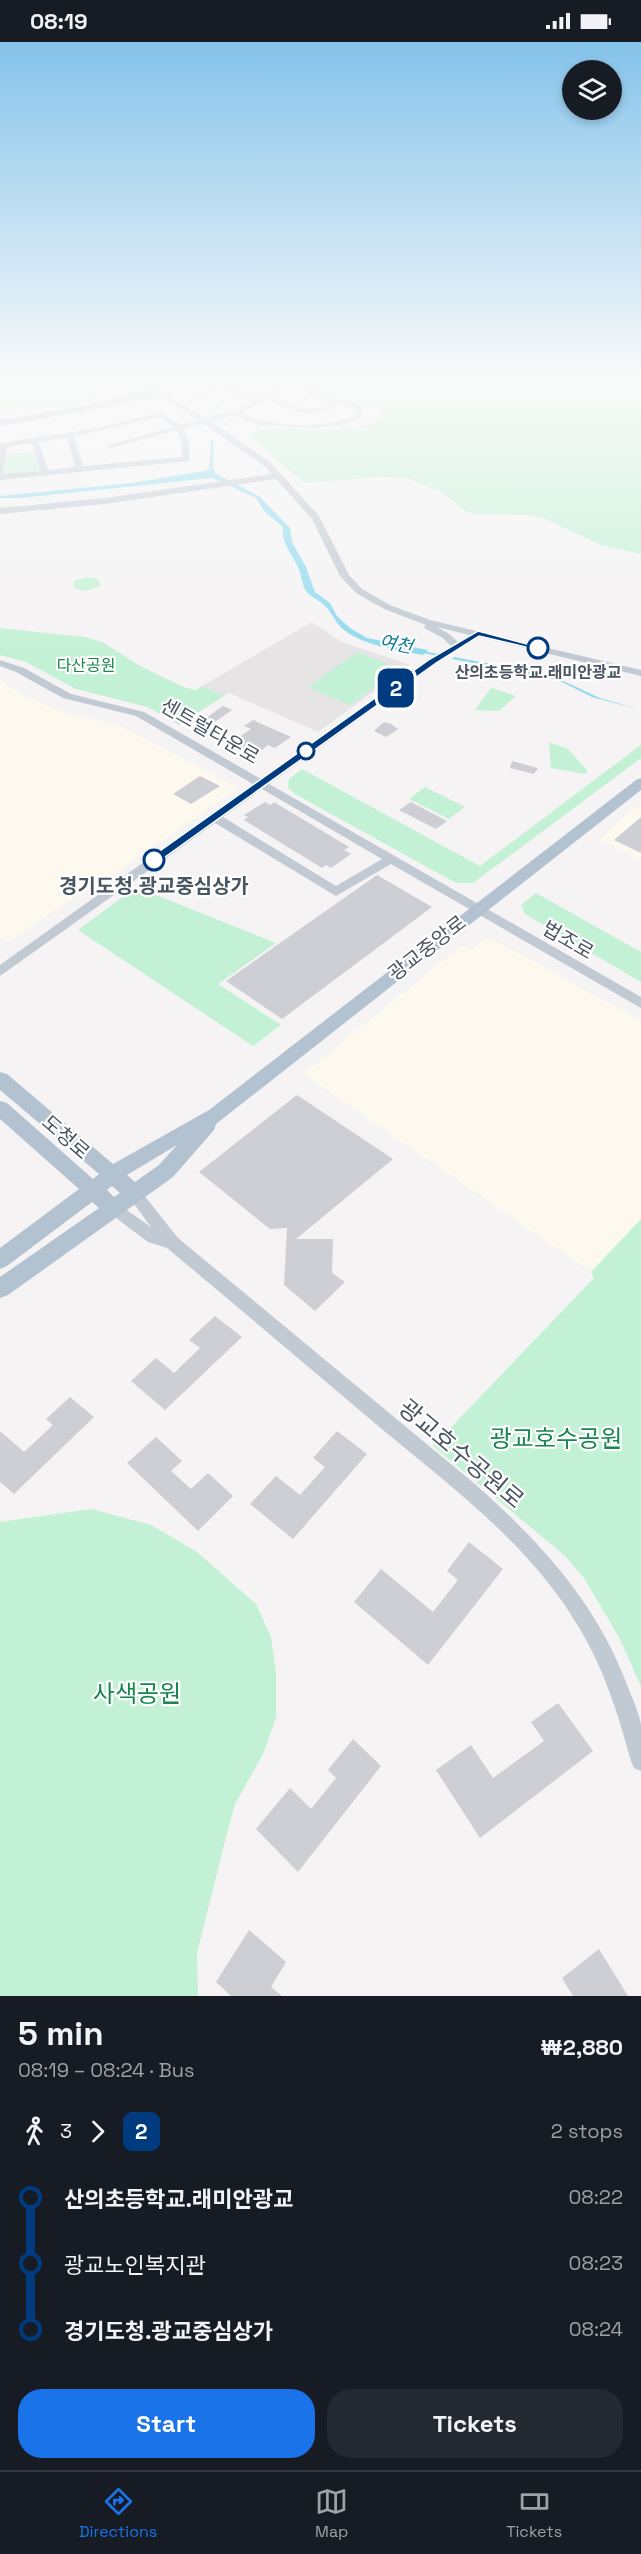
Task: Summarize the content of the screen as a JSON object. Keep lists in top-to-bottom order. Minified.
{"streets":{"main road":["광교중앙로","도청로"],"street":["센트럴타운로","법조로","광교호수공원로"]},"crossings":[["센트럴타운로","법조로"],["센트럴타운로","광교중앙로"],["법조로","광교중앙로"],["광교중앙로","도청로"],["광교중앙로","광교호수공원로"],["도청로","광교호수공원로"]],"water":["여천"],"parks":["다산공원","광교호수공원","사색공원"],"places":["산의초등학교.래미안광교","경기도청.광교중심상가"],"lines":["bus line 2"],"page":{"status":"08:19","on_map":"2","heading":["5 min","08:19 – 08:24 · Bus","₩2,880"],"legs":["3","2","2 stops"],"list":[{"name":"산의초등학교.래미안광교","value":"08:22"},{"name":"광교노인복지관","value":"08:23"},{"name":"경기도청.광교중심상가","value":"08:24"}],"buttons":["Start","Tickets"],"tabs":["Directions","Map","Tickets"]}}
